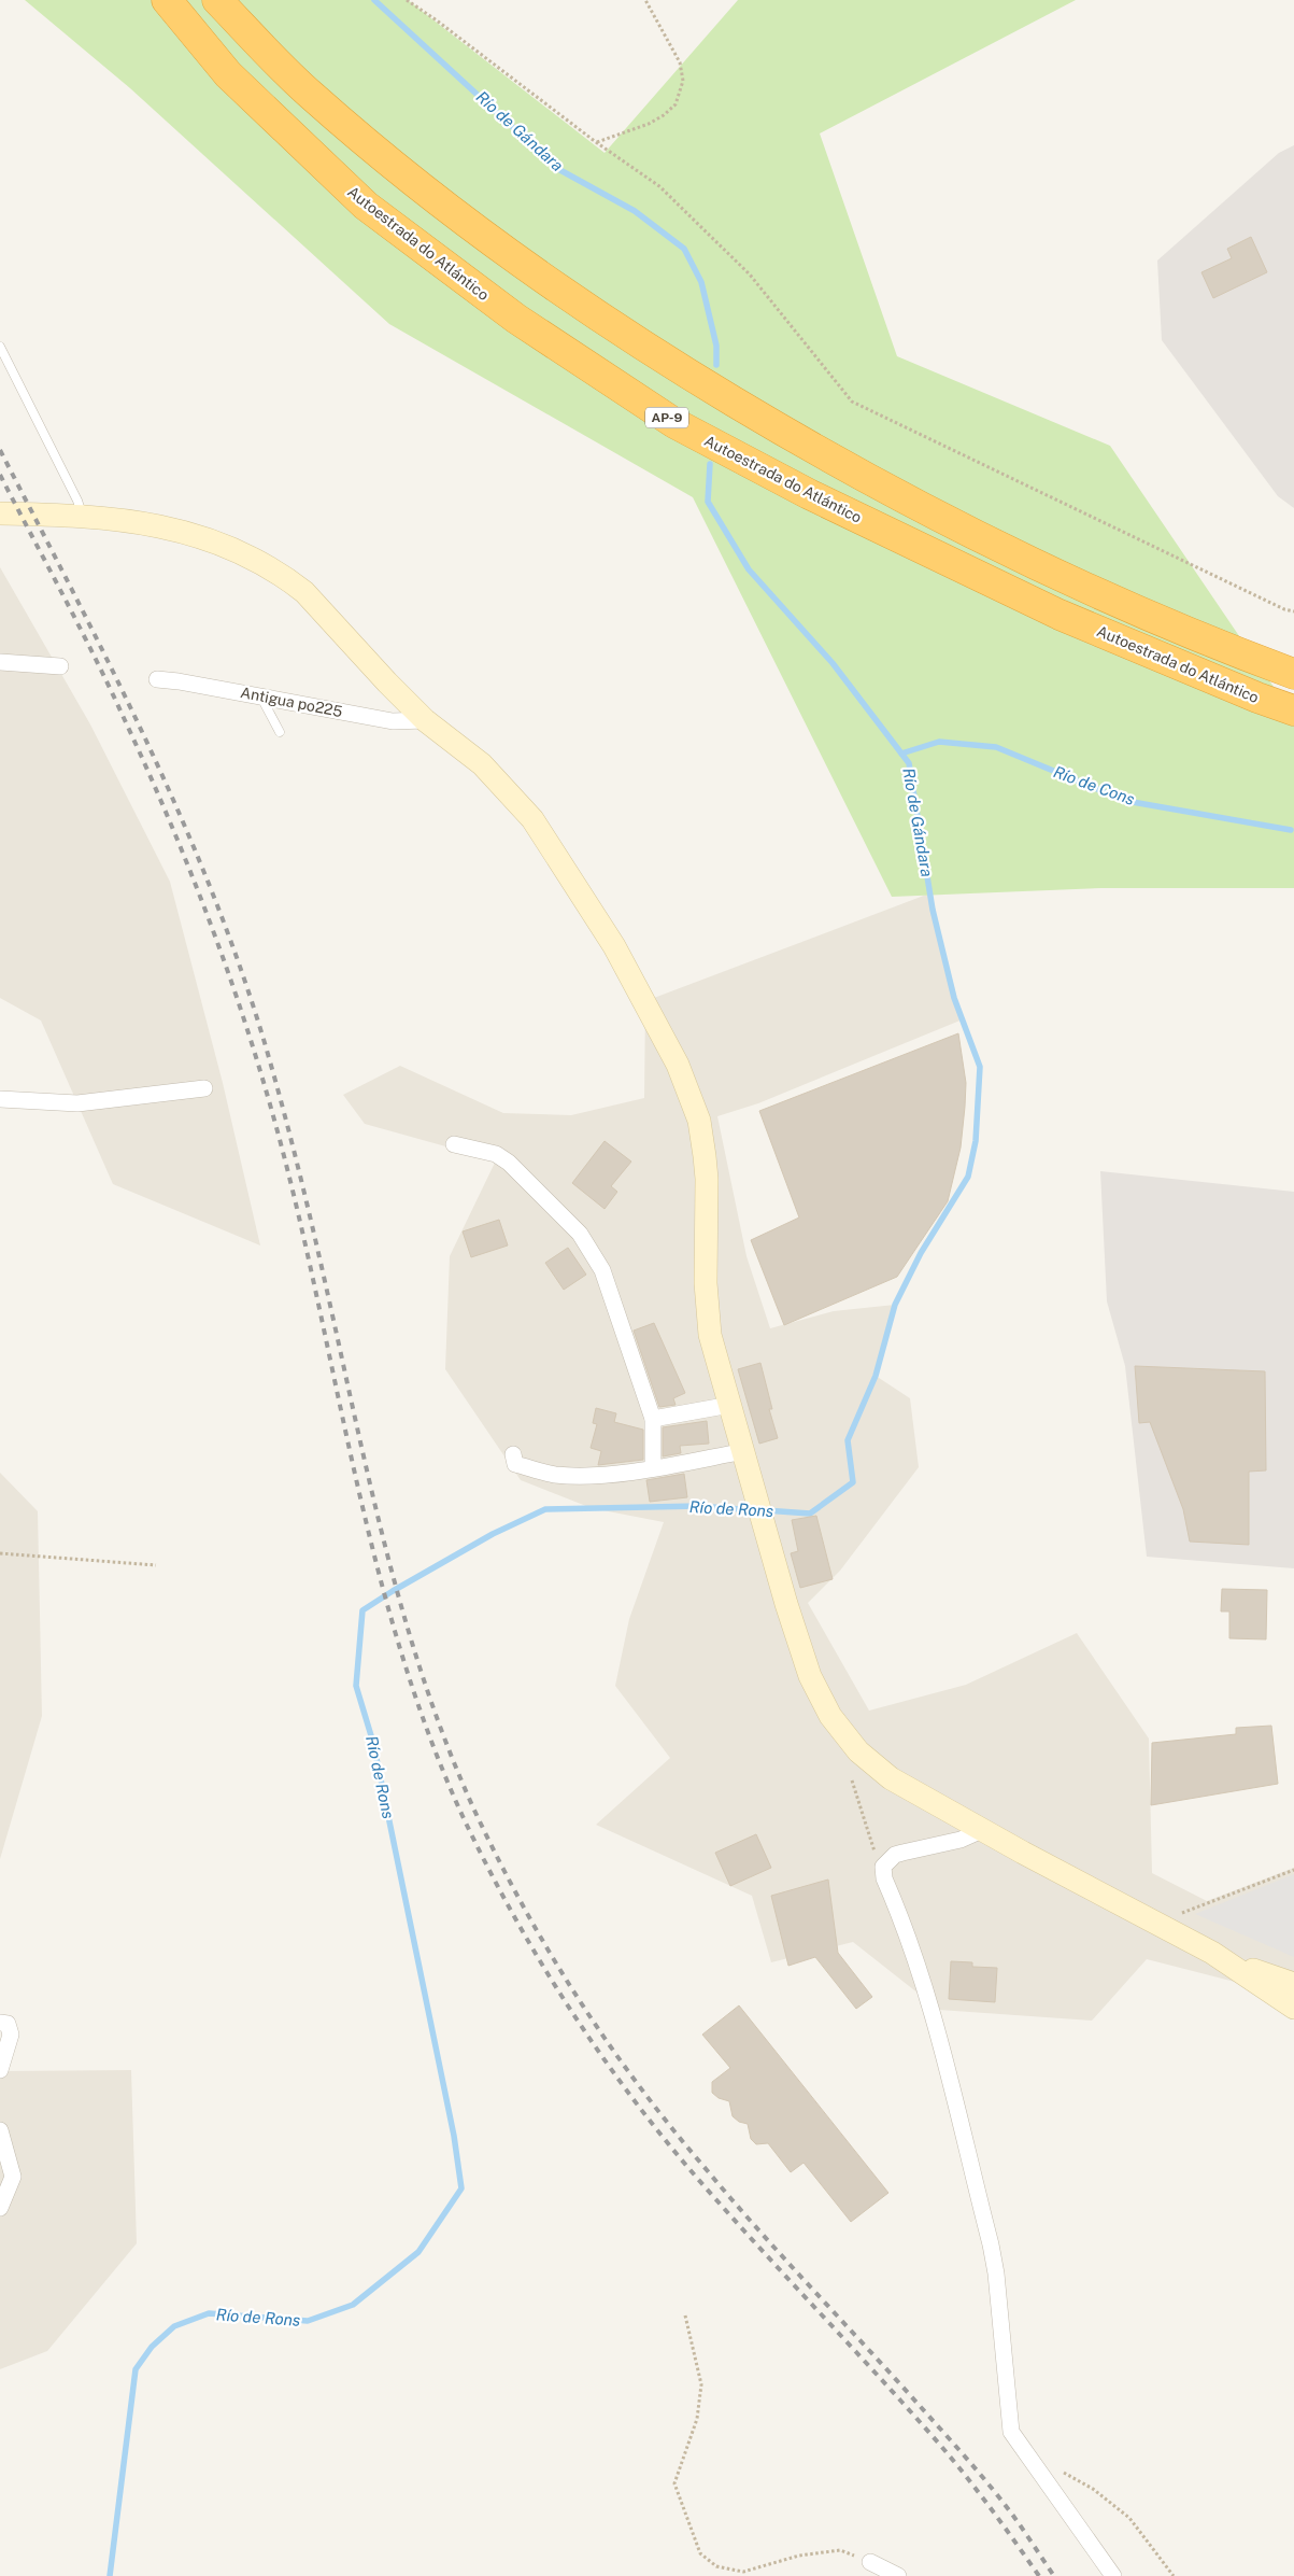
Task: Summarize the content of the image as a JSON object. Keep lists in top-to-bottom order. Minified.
{"streets":{"highway":["Autoestrada do Atlántico","AP-9"],"street":["Antigua po225"]},"water":["Río de Gándara","Río de Cons","Río de Rons"]}
